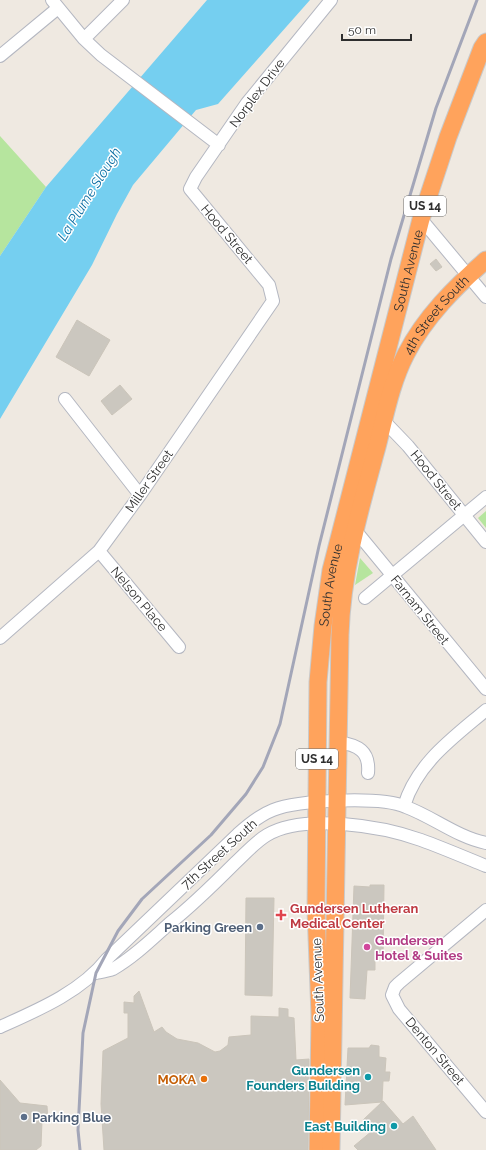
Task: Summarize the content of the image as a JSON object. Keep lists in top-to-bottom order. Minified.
{"streets":{"highway":["US 14","South Avenue","4th Street South"],"street":["Norplex Drive","Hood Street","Miller Street","Nelson Place","Farnam Street","7th Street South","Denton Street"]},"crossings":[["Norplex Drive","Hood Street"],["Hood Street","South Avenue"],["Hood Street","Miller Street"],["South Avenue","4th Street South"],["South Avenue","Farnam Street"],["South Avenue","7th Street South"],["Miller Street","Nelson Place"]],"water":["La Plume Slough"],"places":{"health":["Gundersen Lutheran Medical Center"],"other":["Parking Green","Gundersen Hotel & Suites","Gundersen Founders Building","MOKA","Parking Blue","East Building"]},"scale_bar":"50 m"}
